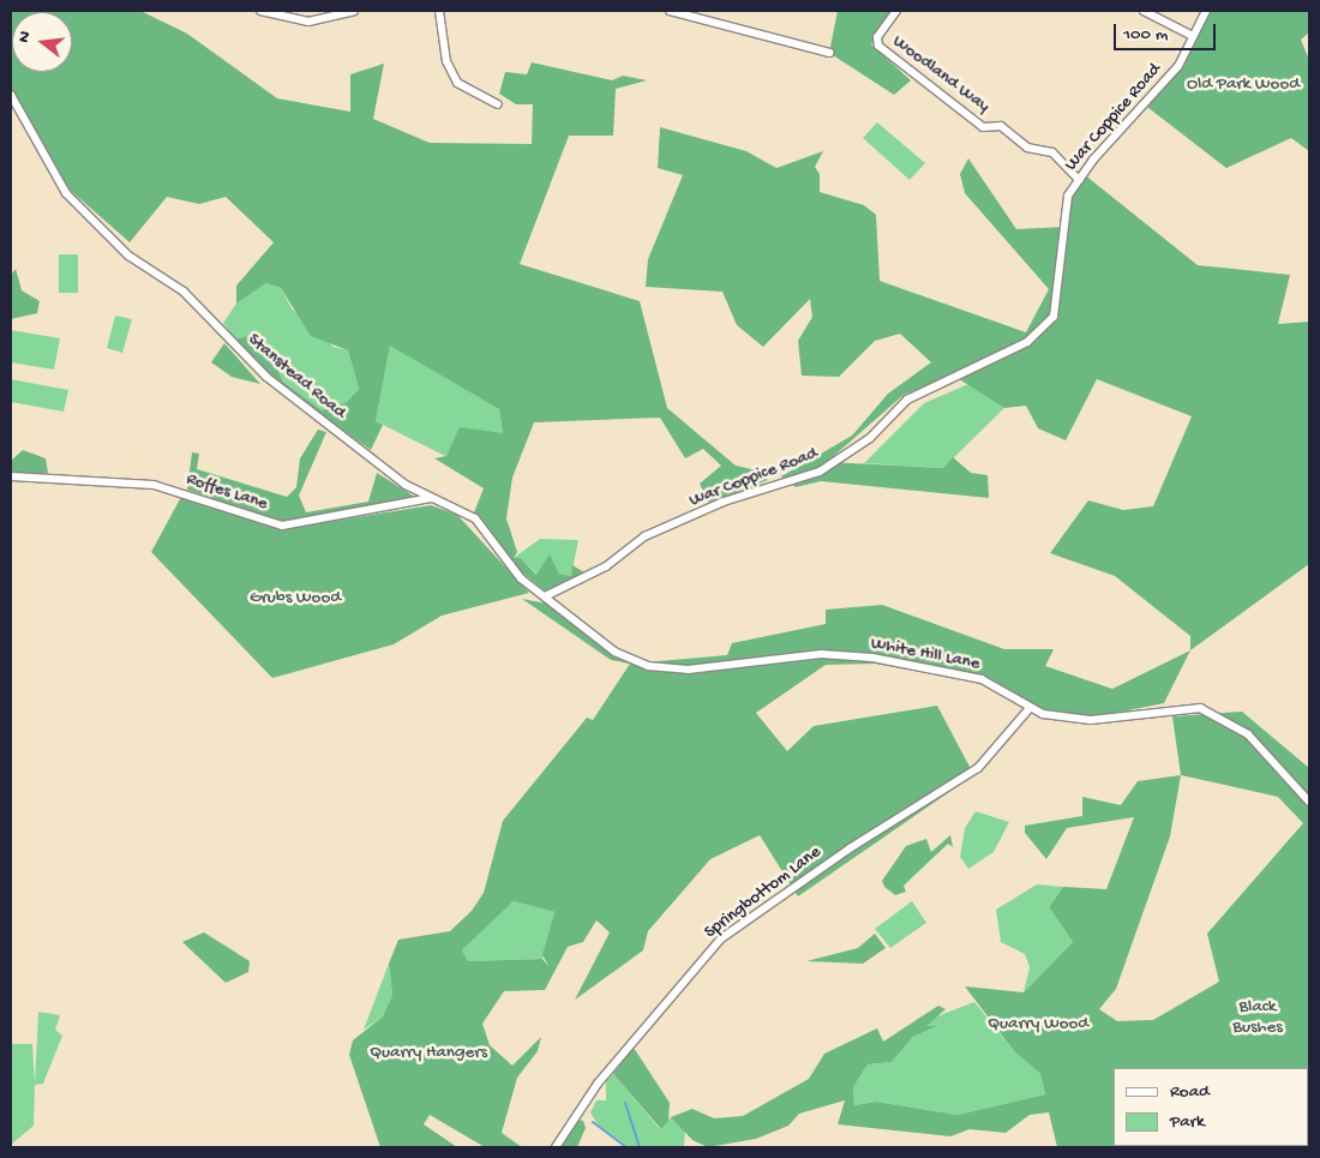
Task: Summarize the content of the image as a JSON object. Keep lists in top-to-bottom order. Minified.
{"streets":{"street":["Woodland Way","War Coppice Road","Stanstead Road","Roffes Lane","White Hill Lane","Springbottom Lane"]},"crossings":[["Woodland Way","War Coppice Road"],["War Coppice Road","Stanstead Road"],["War Coppice Road","White Hill Lane"],["Stanstead Road","Roffes Lane"],["Stanstead Road","White Hill Lane"],["White Hill Lane","Springbottom Lane"]],"parks":["Old Park Wood","Grubs Wood","Black Bushes","Quarry Wood","Quarry Hangers"],"legend":["Road","Park"],"scale_bar":"100 m","north":"left"}
